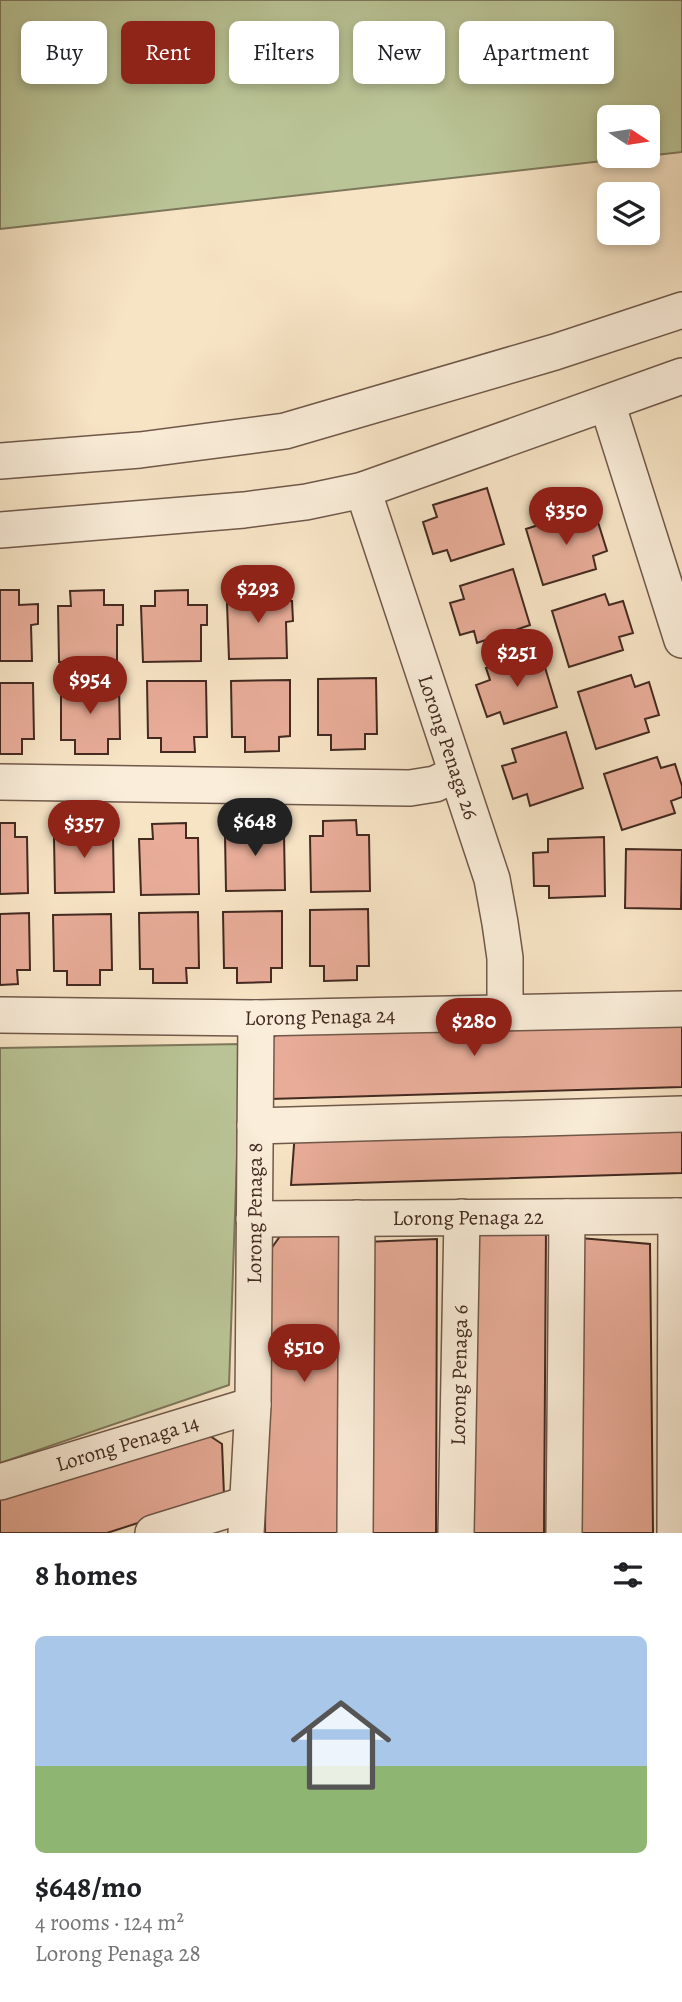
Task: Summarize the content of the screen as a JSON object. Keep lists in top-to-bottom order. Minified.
{"streets":{"street":["Lorong Penaga 26","Lorong Penaga 24","Lorong Penaga 8","Lorong Penaga 22","Lorong Penaga 6","Lorong Penaga 14"]},"crossings":[["Lorong Penaga 26","Lorong Penaga 24"],["Lorong Penaga 24","Lorong Penaga 8"],["Lorong Penaga 8","Lorong Penaga 22"],["Lorong Penaga 8","Lorong Penaga 14"],["Lorong Penaga 22","Lorong Penaga 6"]],"north":"right","page":{"chip":["Buy","Rent","Filters","New","Apartment"],"price":["$350","$293","$251","$954","$648","$357","$280","$510"],"heading":"8 homes","list":[{"name":"$648/mo","note":"4 rooms · 124 m² · Lorong Penaga 28"}]}}
